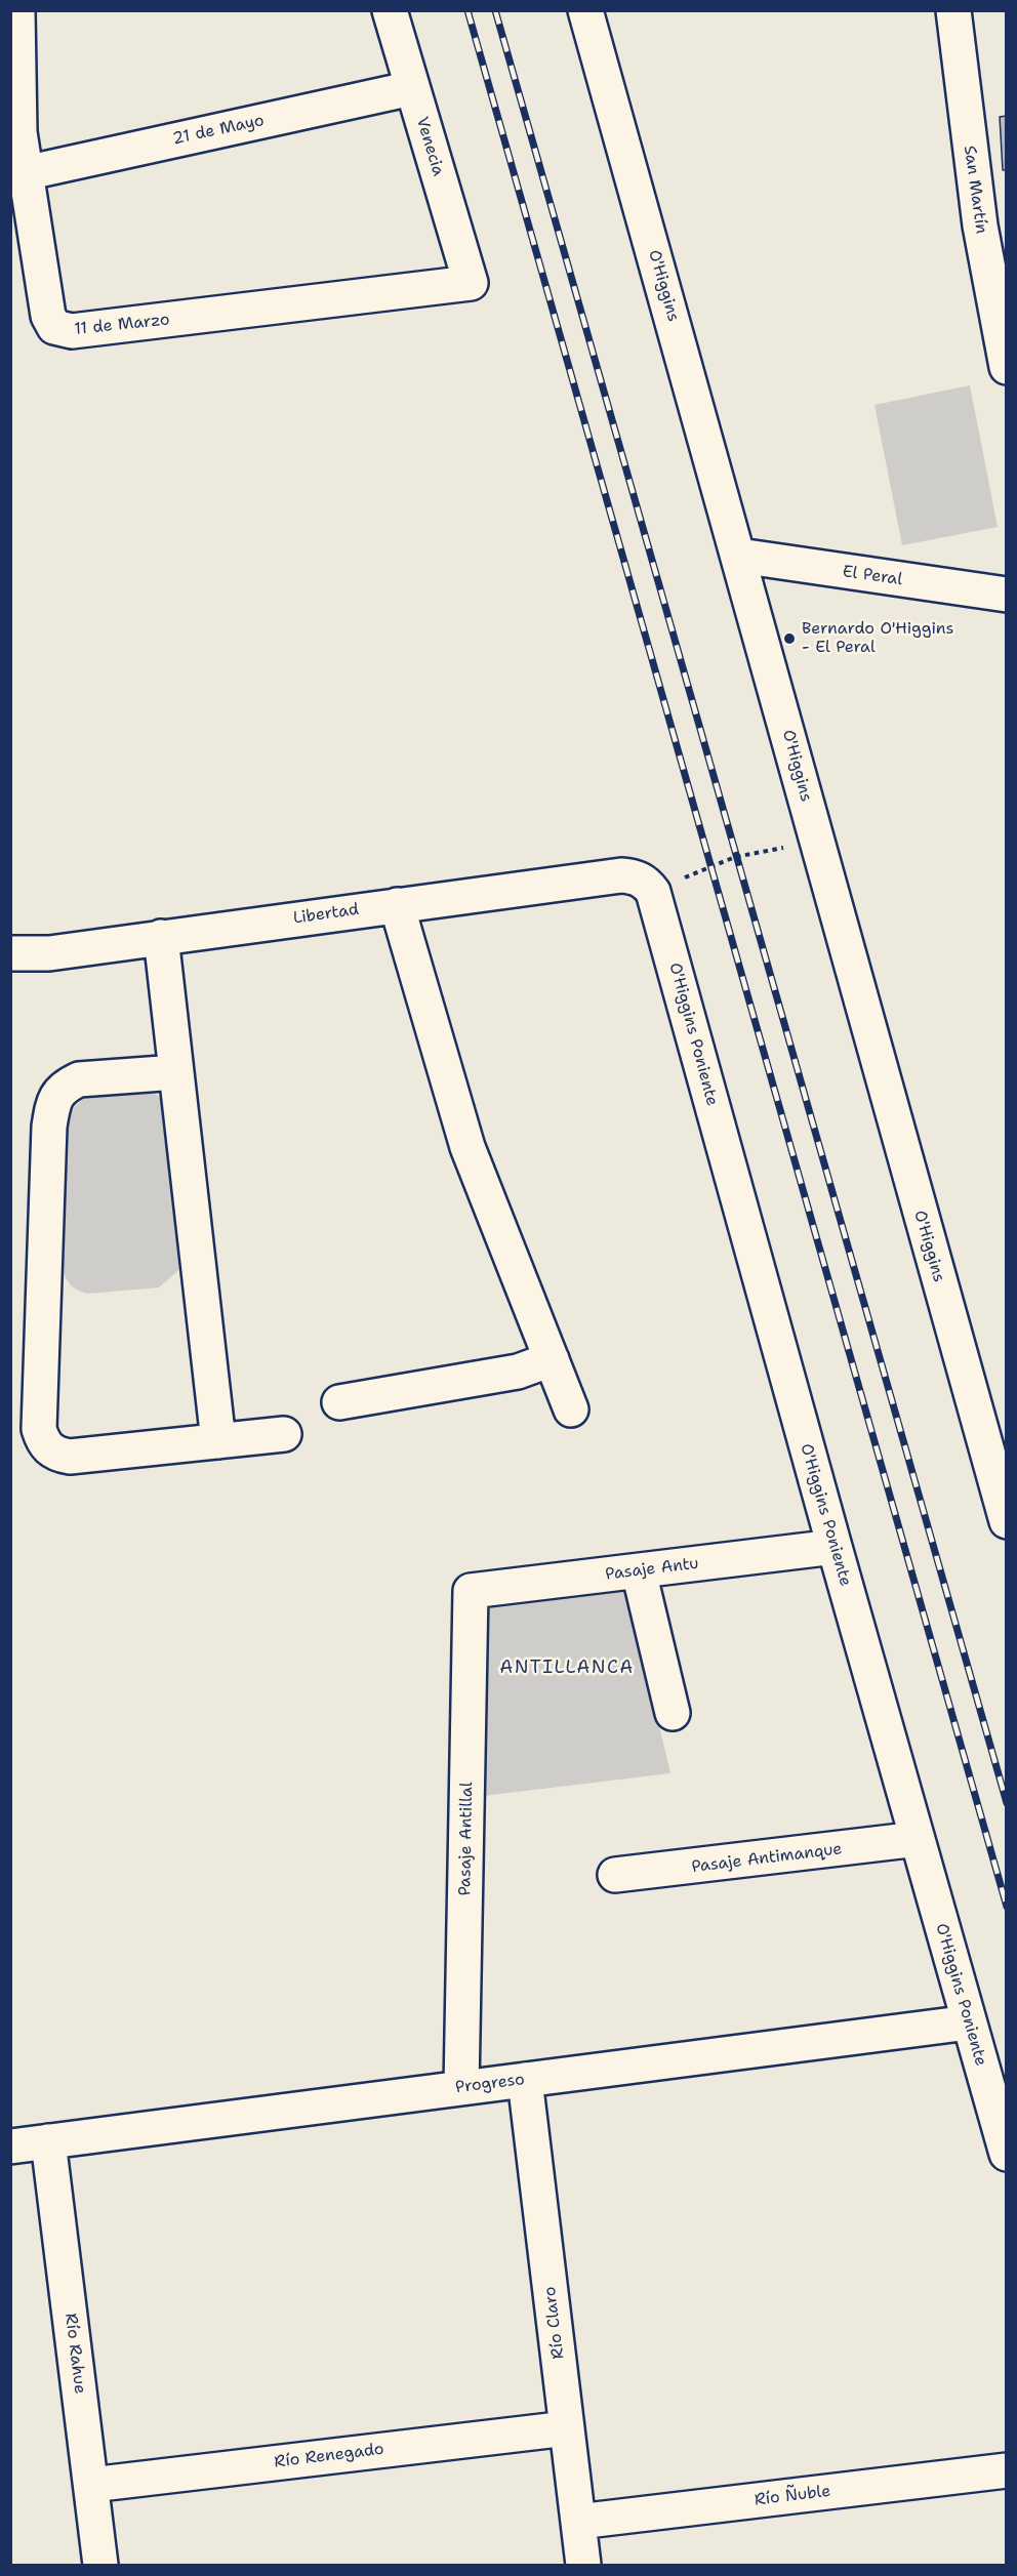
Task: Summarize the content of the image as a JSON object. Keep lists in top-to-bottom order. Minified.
{"streets":{"street":["21 de Mayo","Venecia","San Martín","O'Higgins","11 de Marzo","El Peral","Libertad","O'Higgins Poniente","Pasaje Antu","Pasaje Antillal","Pasaje Antimanque","Progreso","Río Claro","Río Rahue","Río Renegado","Río Ñuble"]},"crossings":[["21 de Mayo","Venecia"],["21 de Mayo","11 de Marzo"],["Venecia","11 de Marzo"],["O'Higgins","El Peral"],["Libertad","O'Higgins Poniente"],["O'Higgins Poniente","Pasaje Antu"],["O'Higgins Poniente","Pasaje Antimanque"],["O'Higgins Poniente","Progreso"],["Pasaje Antu","Pasaje Antillal"],["Pasaje Antillal","Progreso"],["Progreso","Río Claro"],["Progreso","Río Rahue"],["Río Claro","Río Renegado"],["Río Claro","Río Ñuble"],["Río Rahue","Río Renegado"]],"districts":["ANTILLANCA"],"places":["Bernardo O'Higgins - El Peral"]}
